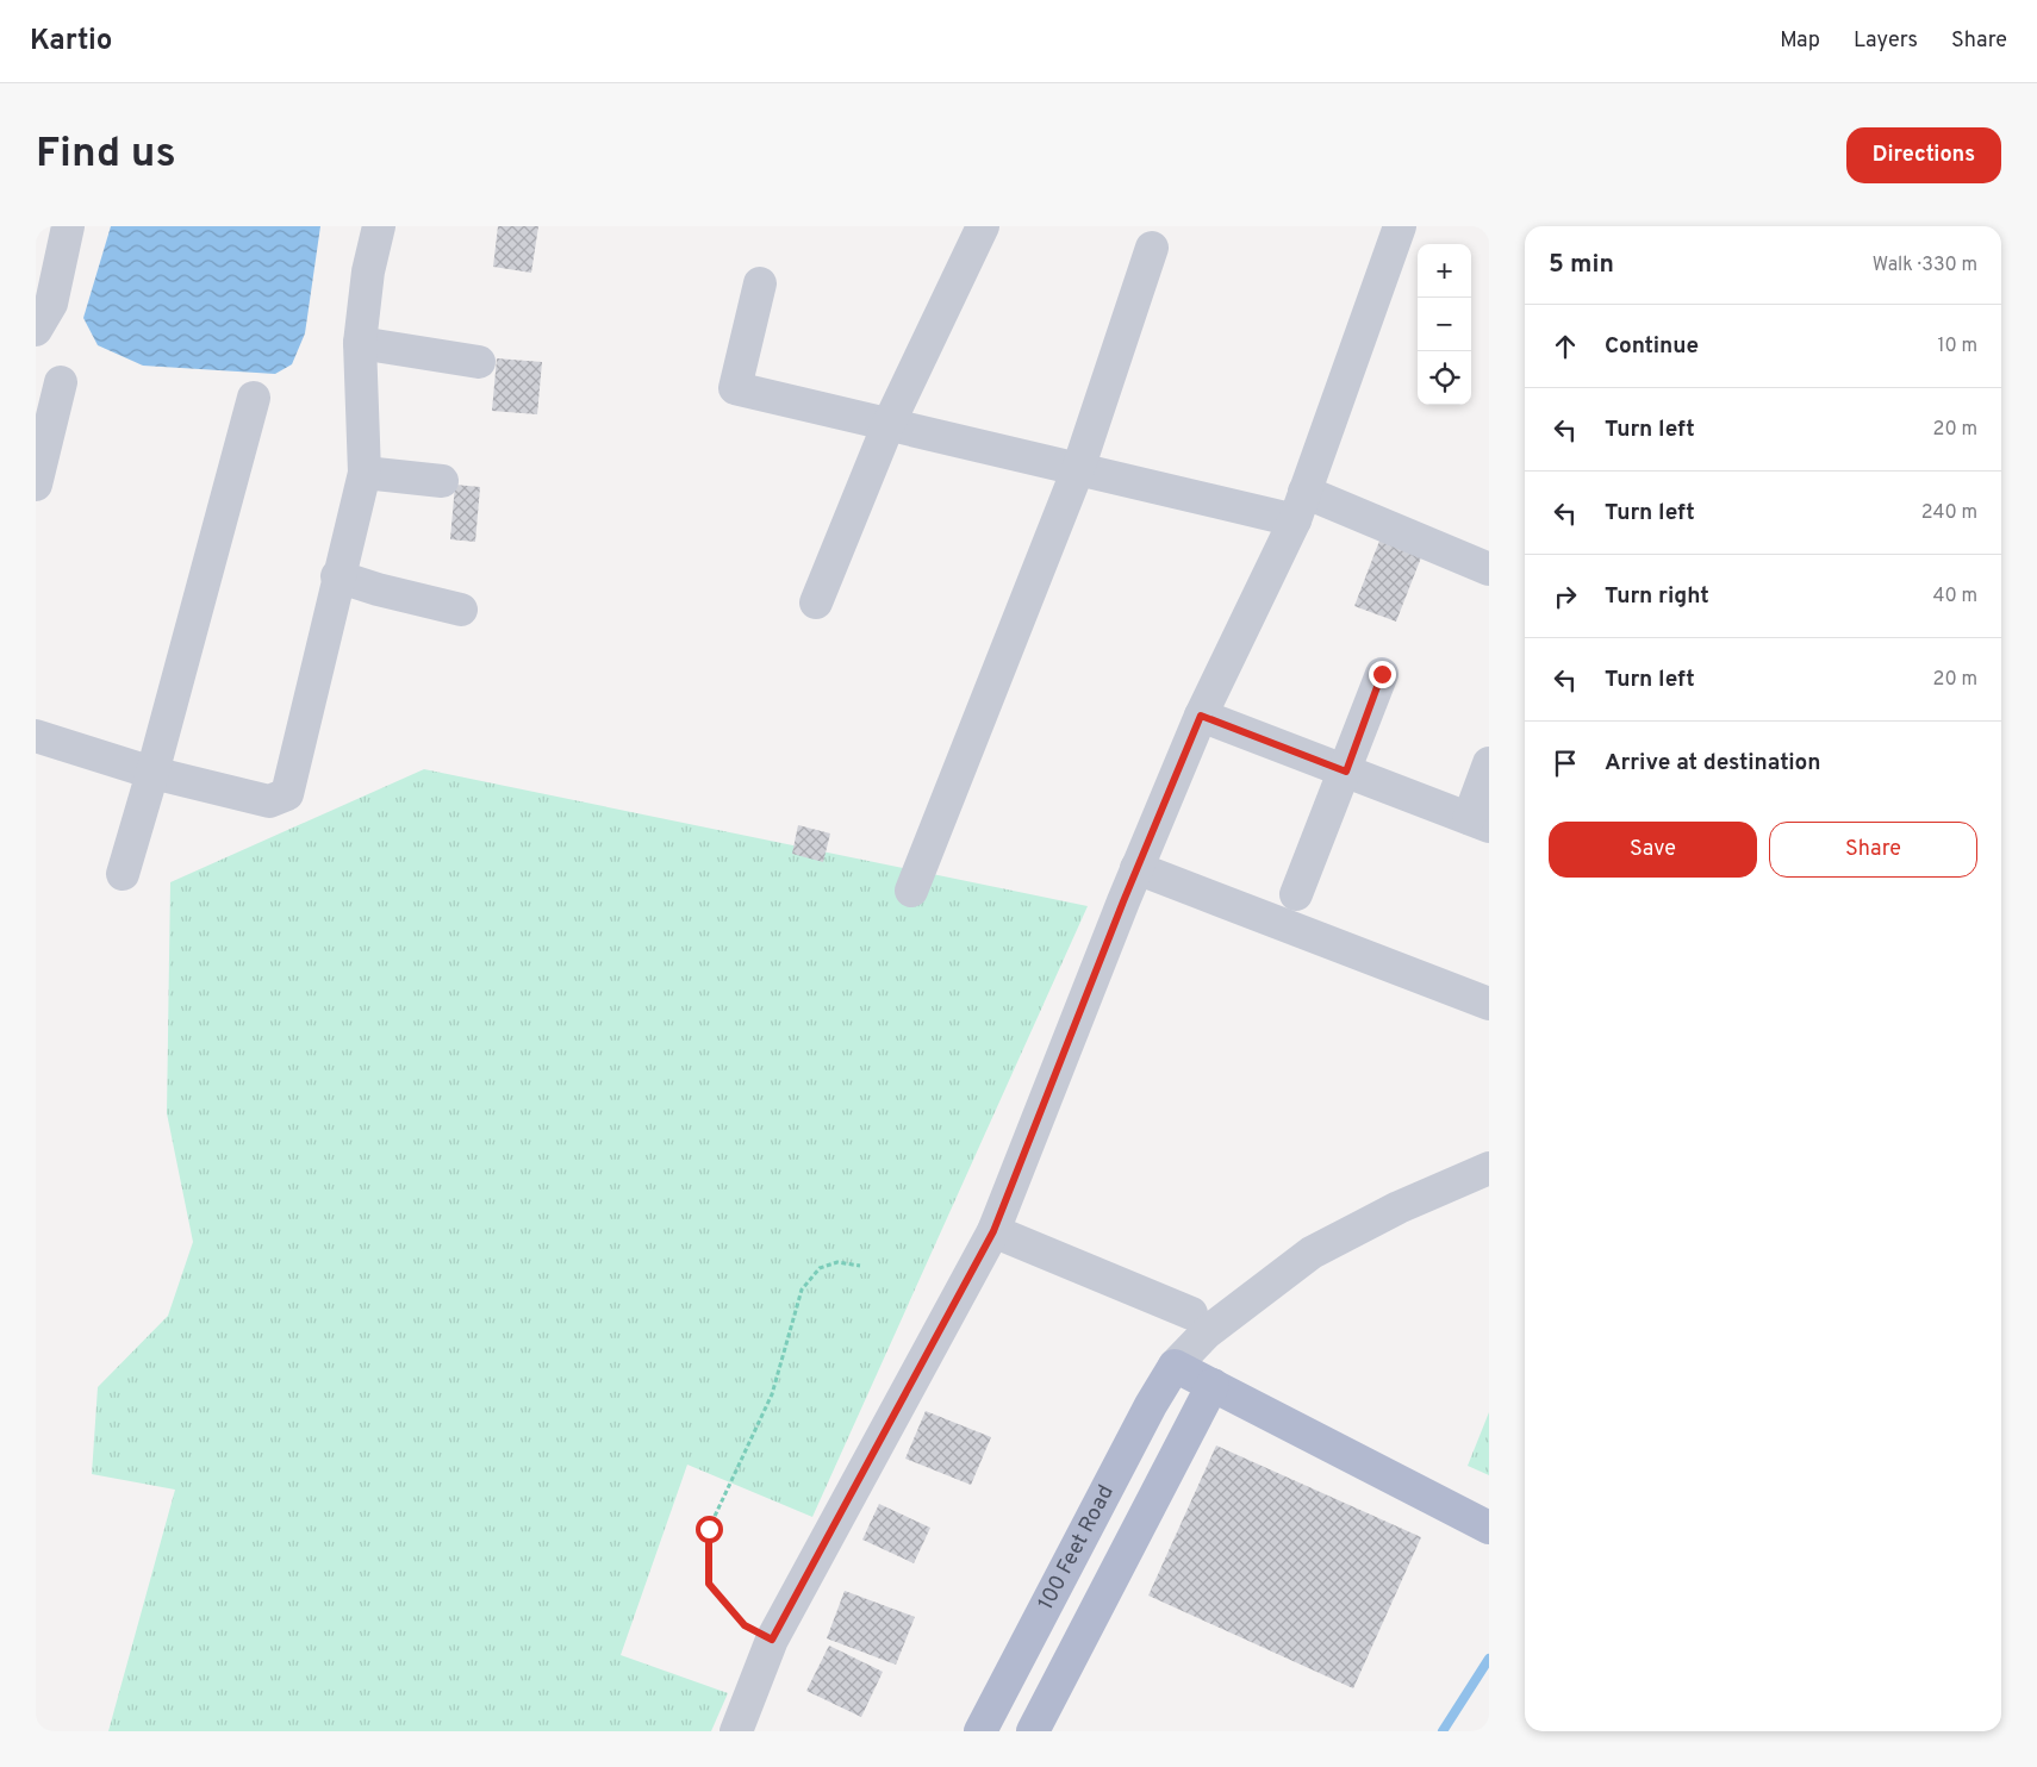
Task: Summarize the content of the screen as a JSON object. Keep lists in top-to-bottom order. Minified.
{"streets":{"main road":["100 Feet Road"]},"page":{"header":"Kartio","nav":["Map","Layers","Share"],"buttons":["Directions",["Save","Share"]],"title":"Find us","heading":["5 min","Walk · 330 m"],"map_buttons":["+","−"],"list":[["Continue","10 m"],["Turn left","20 m"],["Turn left","240 m"],["Turn right","40 m"],["Turn left","20 m"],"Arrive at destination"]}}
